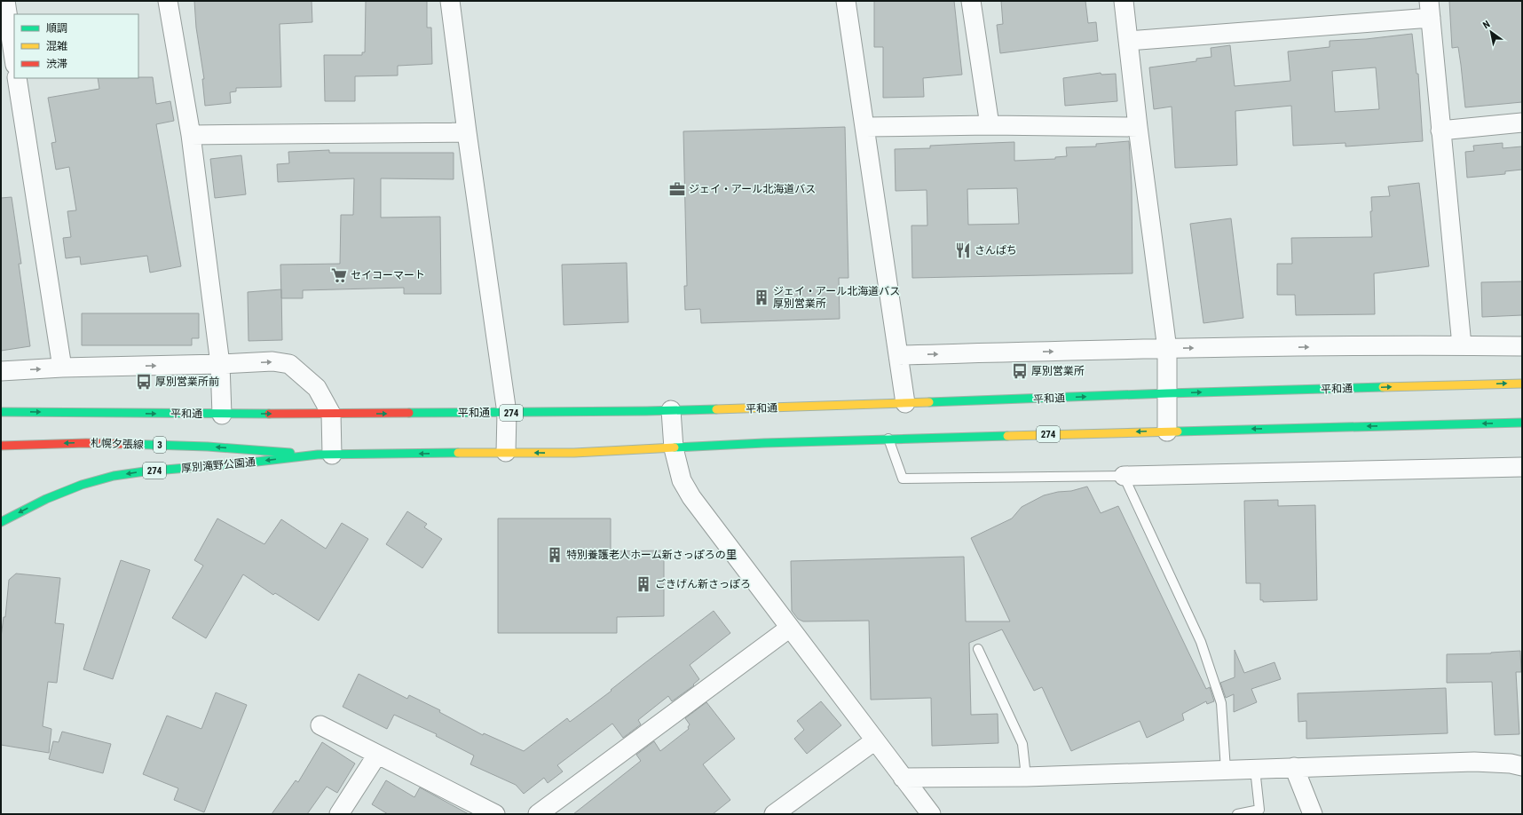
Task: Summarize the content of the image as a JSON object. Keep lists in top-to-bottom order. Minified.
{"streets":{"main road":["平和通","274","札幌夕張線","3","厚別滝野公園通"]},"crossings":[["274","札幌夕張線"],["274","厚別滝野公園通"],["札幌夕張線","厚別滝野公園通"]],"one_way":["札幌夕張線","厚別滝野公園通"],"places":{"office":["ジェイ・アール北海道バス"],"restaurant":["さんぱち"],"supermarket":["セイコーマート"],"building":["ジェイ・アール北海道バス 厚別営業所","特別養護老人ホーム新さっぽろの里","ごきげん新さっぽろ"],"bus stop":["厚別営業所","厚別営業所前"]},"legend":["順調","混雑","渋滞"],"north":"top left"}
